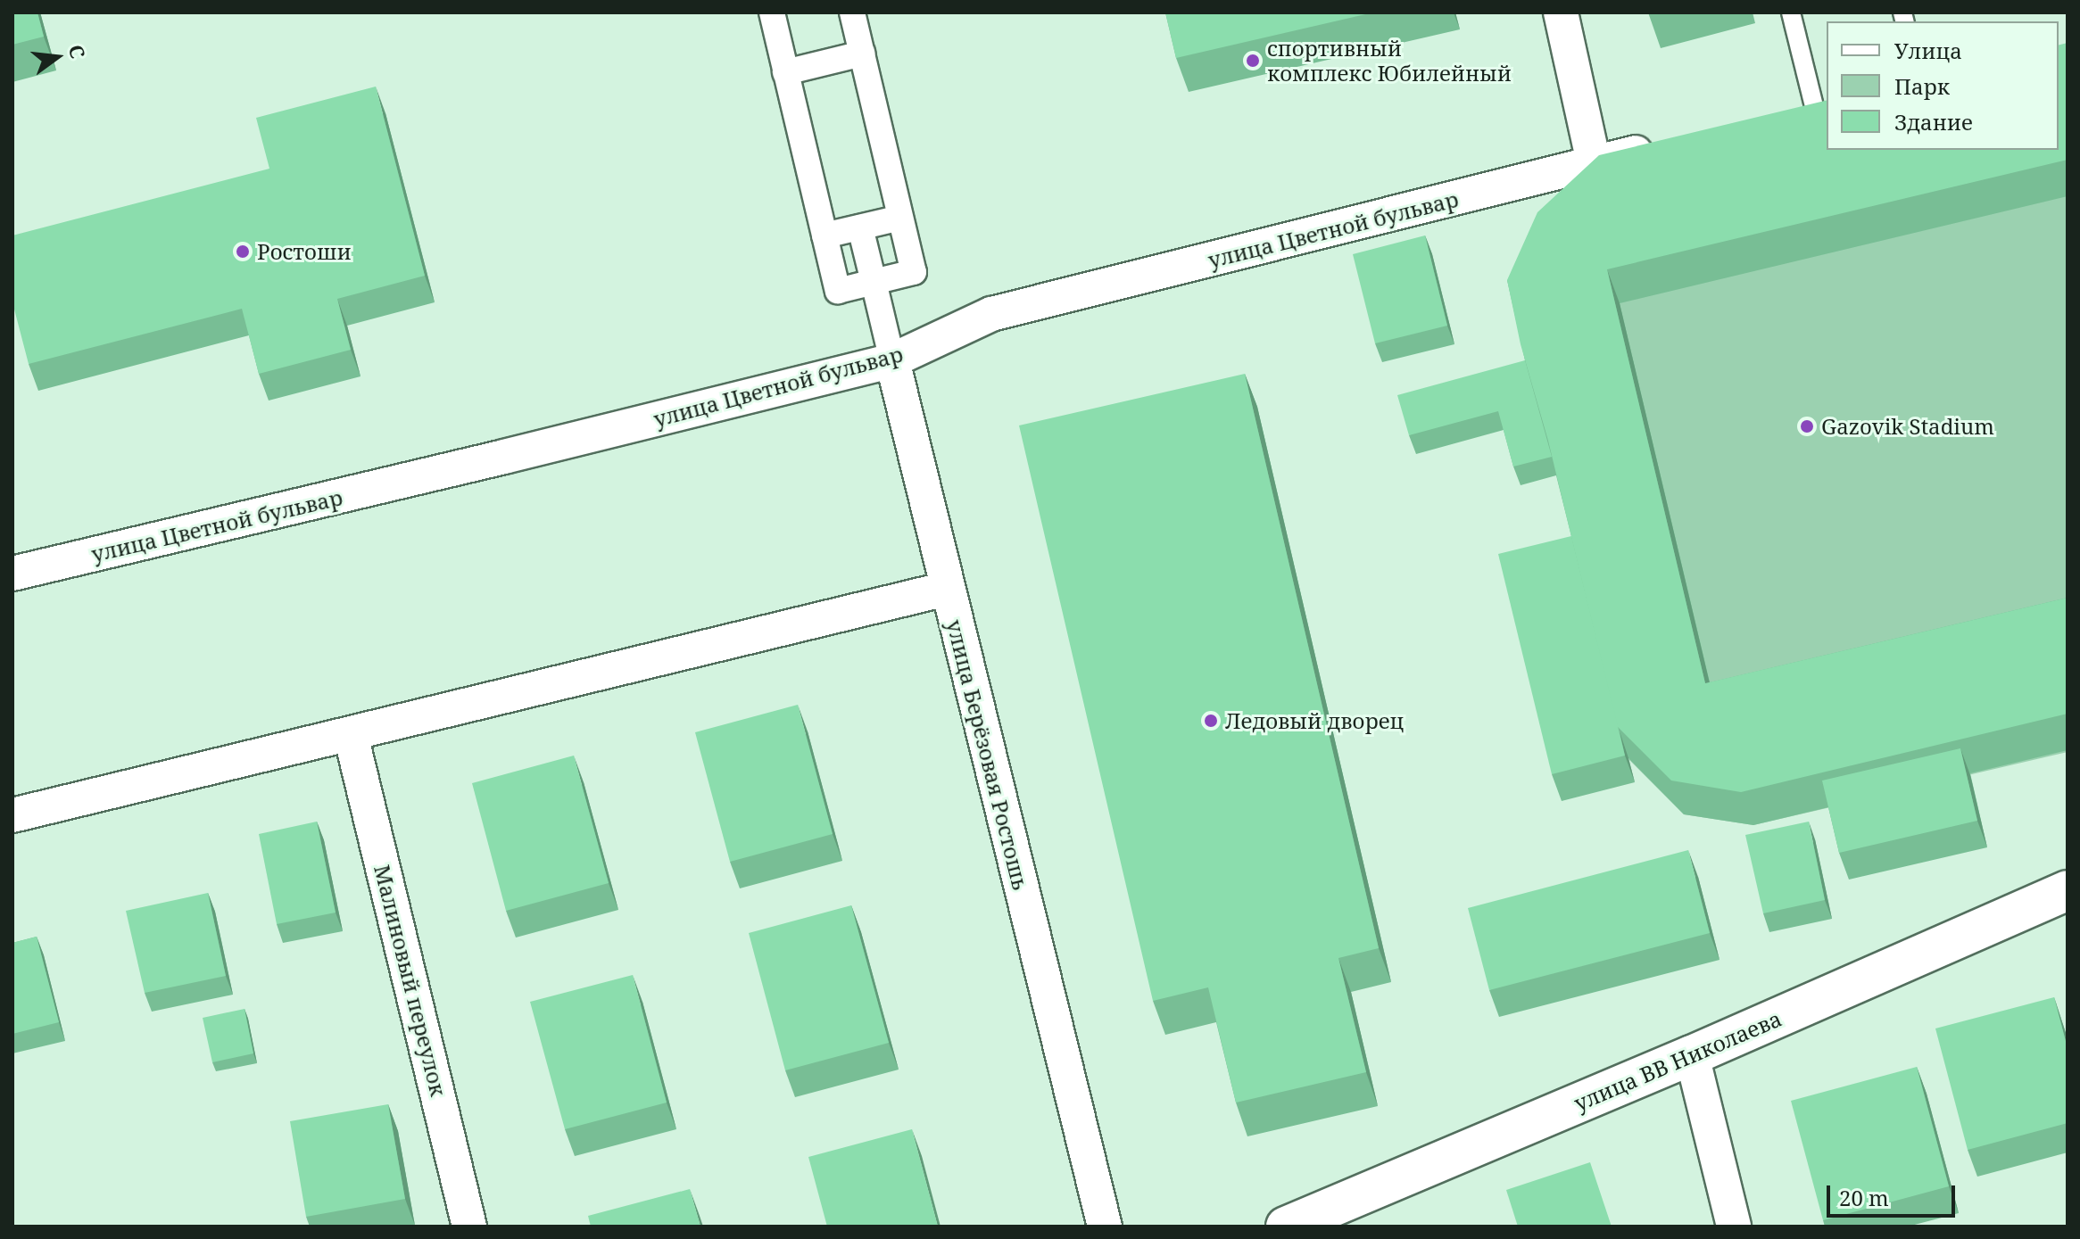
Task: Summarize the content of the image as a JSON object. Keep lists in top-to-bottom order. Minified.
{"streets":{"street":["улица Цветной бульвар","улица Берёзовая Ростошь","Малиновый переулок","улица ВВ Николаева"]},"crossings":[["улица Цветной бульвар","улица Берёзовая Ростошь"]],"places":["спортивный комплекс Юбилейный","Ростоши","Gazovik Stadium","Ледовый дворец"],"legend":["Улица","Парк","Здание"],"scale_bar":"20 m","north":"right"}
